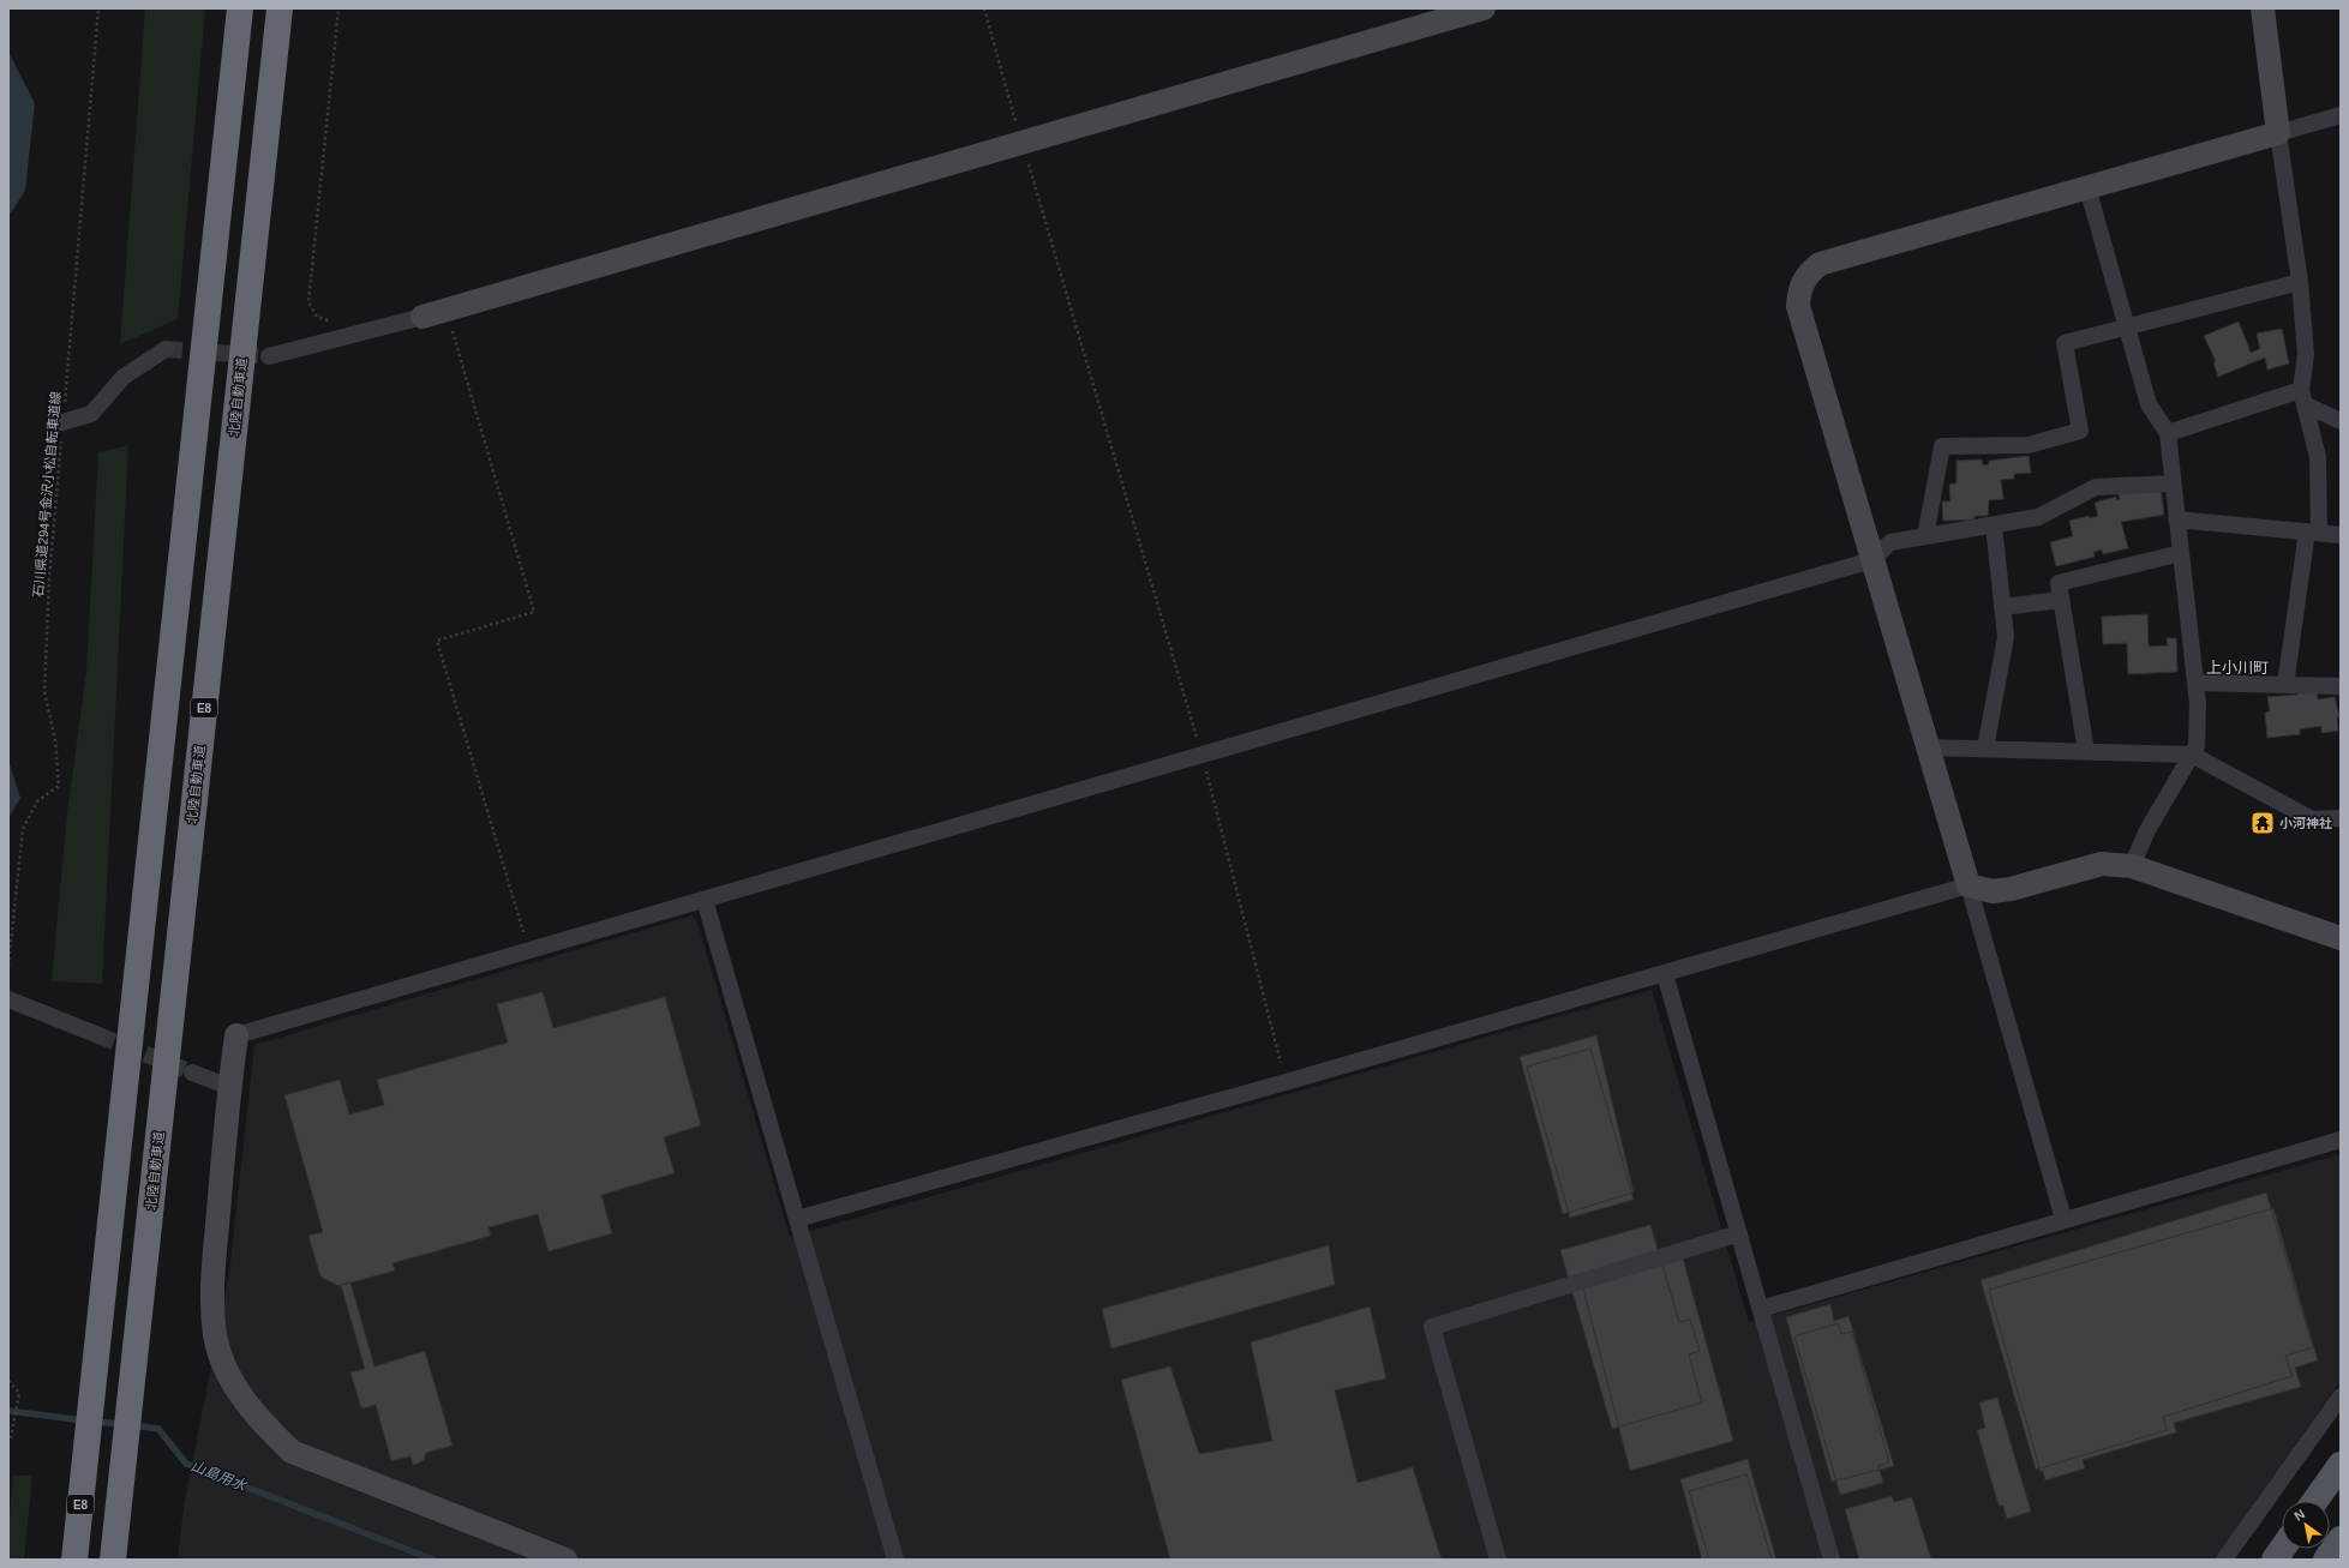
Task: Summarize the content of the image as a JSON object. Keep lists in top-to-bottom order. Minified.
{"streets":{"highway":["北陸自動車道","E8"],"path":["石川県道294号金沢小松自転車道線"]},"districts":["上小川町"],"water":["山島用水"],"places":{"temple":["小河神社"]},"north":"top left"}
